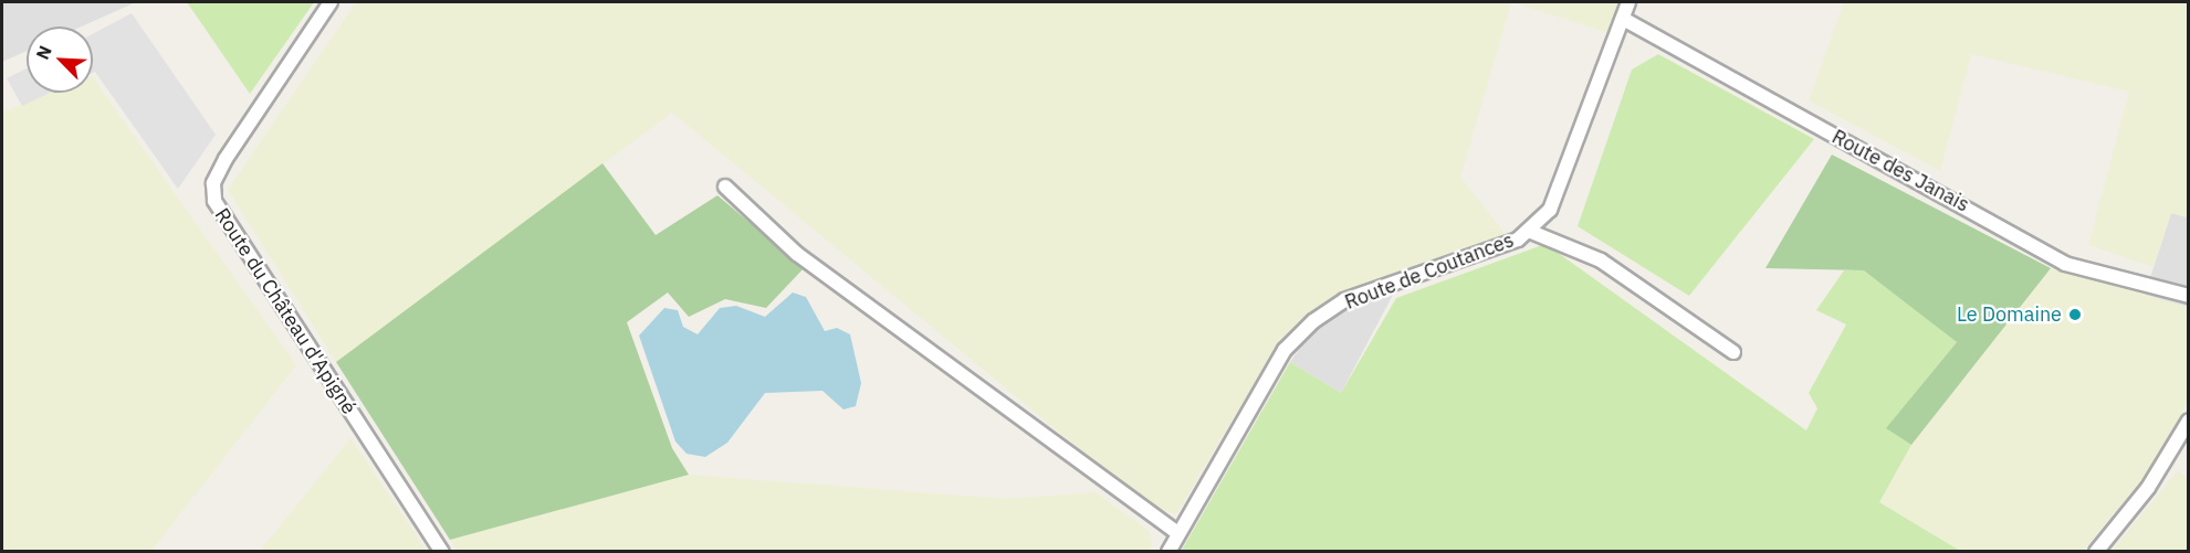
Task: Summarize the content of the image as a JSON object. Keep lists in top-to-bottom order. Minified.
{"streets":{"street":["Route des Janais","Route de Coutances","Route du Château d'Apigné"]},"crossings":[["Route des Janais","Route de Coutances"]],"places":["Le Domaine"],"north":"top left"}
